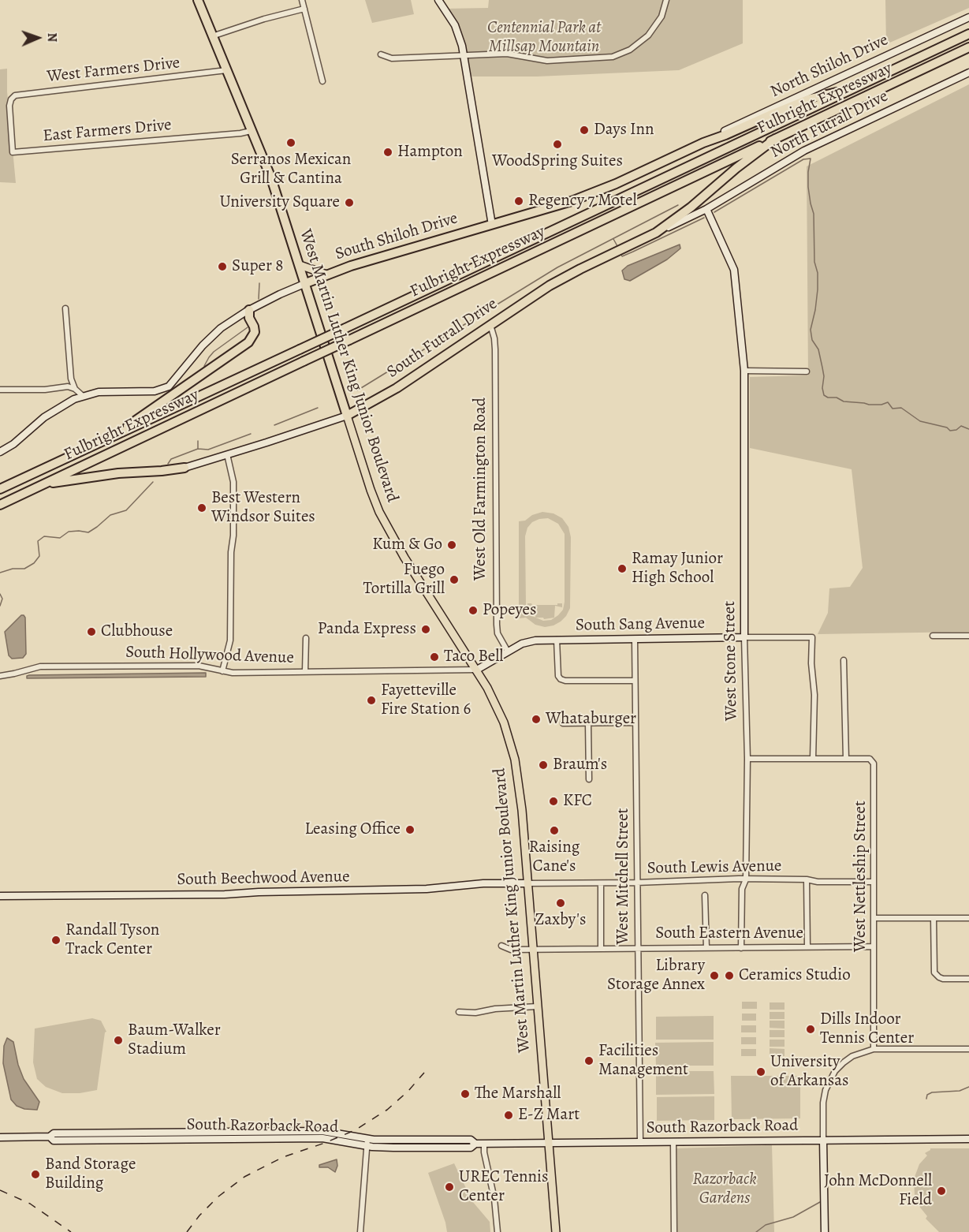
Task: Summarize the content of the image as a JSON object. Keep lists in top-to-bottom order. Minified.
{"streets":{"highway":["Fulbright Expressway","South Shiloh Drive","South Futrall Drive","West Martin Luther King Junior Boulevard"],"street":["North Shiloh Drive","West Farmers Drive","North Futrall Drive","East Farmers Drive","West Old Farmington Road","South Sang Avenue","South Hollywood Avenue","West Stone Street","South Lewis Avenue","West Mitchell Street","West Nettleship Street","South Beechwood Avenue","South Eastern Avenue","South Razorback Road"]},"crossings":[["North Shiloh Drive","South Shiloh Drive"],["West Farmers Drive","East Farmers Drive"],["West Farmers Drive","West Martin Luther King Junior Boulevard"],["Fulbright Expressway","South Shiloh Drive"],["North Futrall Drive","South Futrall Drive"],["North Futrall Drive","West Stone Street"],["East Farmers Drive","West Martin Luther King Junior Boulevard"],["South Shiloh Drive","West Martin Luther King Junior Boulevard"],["South Futrall Drive","West Martin Luther King Junior Boulevard"],["South Futrall Drive","West Old Farmington Road"],["South Futrall Drive","West Stone Street"],["West Martin Luther King Junior Boulevard","South Sang Avenue"],["West Martin Luther King Junior Boulevard","South Hollywood Avenue"],["West Martin Luther King Junior Boulevard","South Lewis Avenue"],["West Martin Luther King Junior Boulevard","South Beechwood Avenue"],["West Martin Luther King Junior Boulevard","South Eastern Avenue"],["West Martin Luther King Junior Boulevard","South Razorback Road"],["West Old Farmington Road","South Sang Avenue"],["South Sang Avenue","South Hollywood Avenue"],["South Sang Avenue","West Stone Street"],["South Sang Avenue","West Mitchell Street"],["West Stone Street","South Lewis Avenue"],["West Stone Street","South Eastern Avenue"],["South Lewis Avenue","West Mitchell Street"],["South Lewis Avenue","West Nettleship Street"],["South Lewis Avenue","South Beechwood Avenue"],["West Mitchell Street","South Eastern Avenue"],["West Mitchell Street","South Razorback Road"],["West Nettleship Street","South Eastern Avenue"]],"parks":["Centennial Park at Millsap Mountain","Razorback Gardens"],"places":["Days Inn","Serranos Mexican Grill & Cantina","WoodSpring Suites","Hampton","Regency 7 Motel","University Square","Super 8","Best Western Windsor Suites","Kum & Go","Ramay Junior High School","Fuego Tortilla Grill","Popeyes","Panda Express","Clubhouse","Taco Bell","Fayetteville Fire Station 6","Whataburger","Braum's","KFC","Leasing Office","Raising Cane's","Zaxby's","Randall Tyson Track Center","Library Storage Annex","Ceramics Studio","Dills Indoor Tennis Center","Baum-Walker Stadium","Facilities Management","University of Arkansas","The Marshall","E-Z Mart","Band Storage Building","UREC Tennis Center","John McDonnell Field"],"north":"right"}
